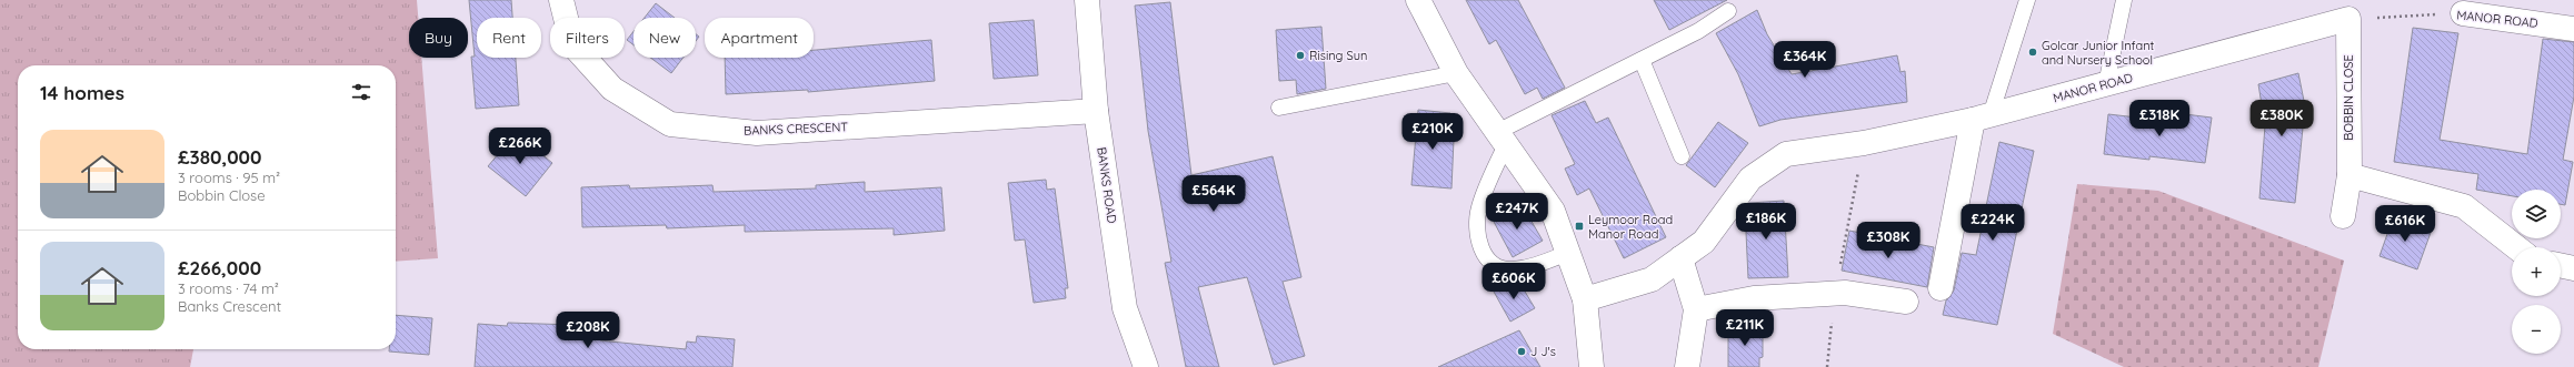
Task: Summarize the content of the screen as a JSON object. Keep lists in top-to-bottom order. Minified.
{"streets":{"street":["MANOR ROAD","BOBBIN CLOSE","BANKS CRESCENT","BANKS ROAD"]},"crossings":[["MANOR ROAD","BOBBIN CLOSE"],["BANKS CRESCENT","BANKS ROAD"]],"places":{"other":["Golcar Junior Infant and Nursery School","Rising Sun","J J's"],"transit":["Leymoor Road Manor Road"]},"page":{"chip":["Buy","Rent","Filters","New","Apartment"],"price":["£364K","£318K","£380K","£210K","£266K","£564K","£247K","£186K","£224K","£616K","£308K","£606K","£211K","£208K"],"heading":"14 homes","list":[{"name":"£380,000","note":"3 rooms · 95 m² · Bobbin Close"},{"name":"£266,000","note":"3 rooms · 74 m² · Banks Crescent"}],"map_buttons":["+","−"]}}
